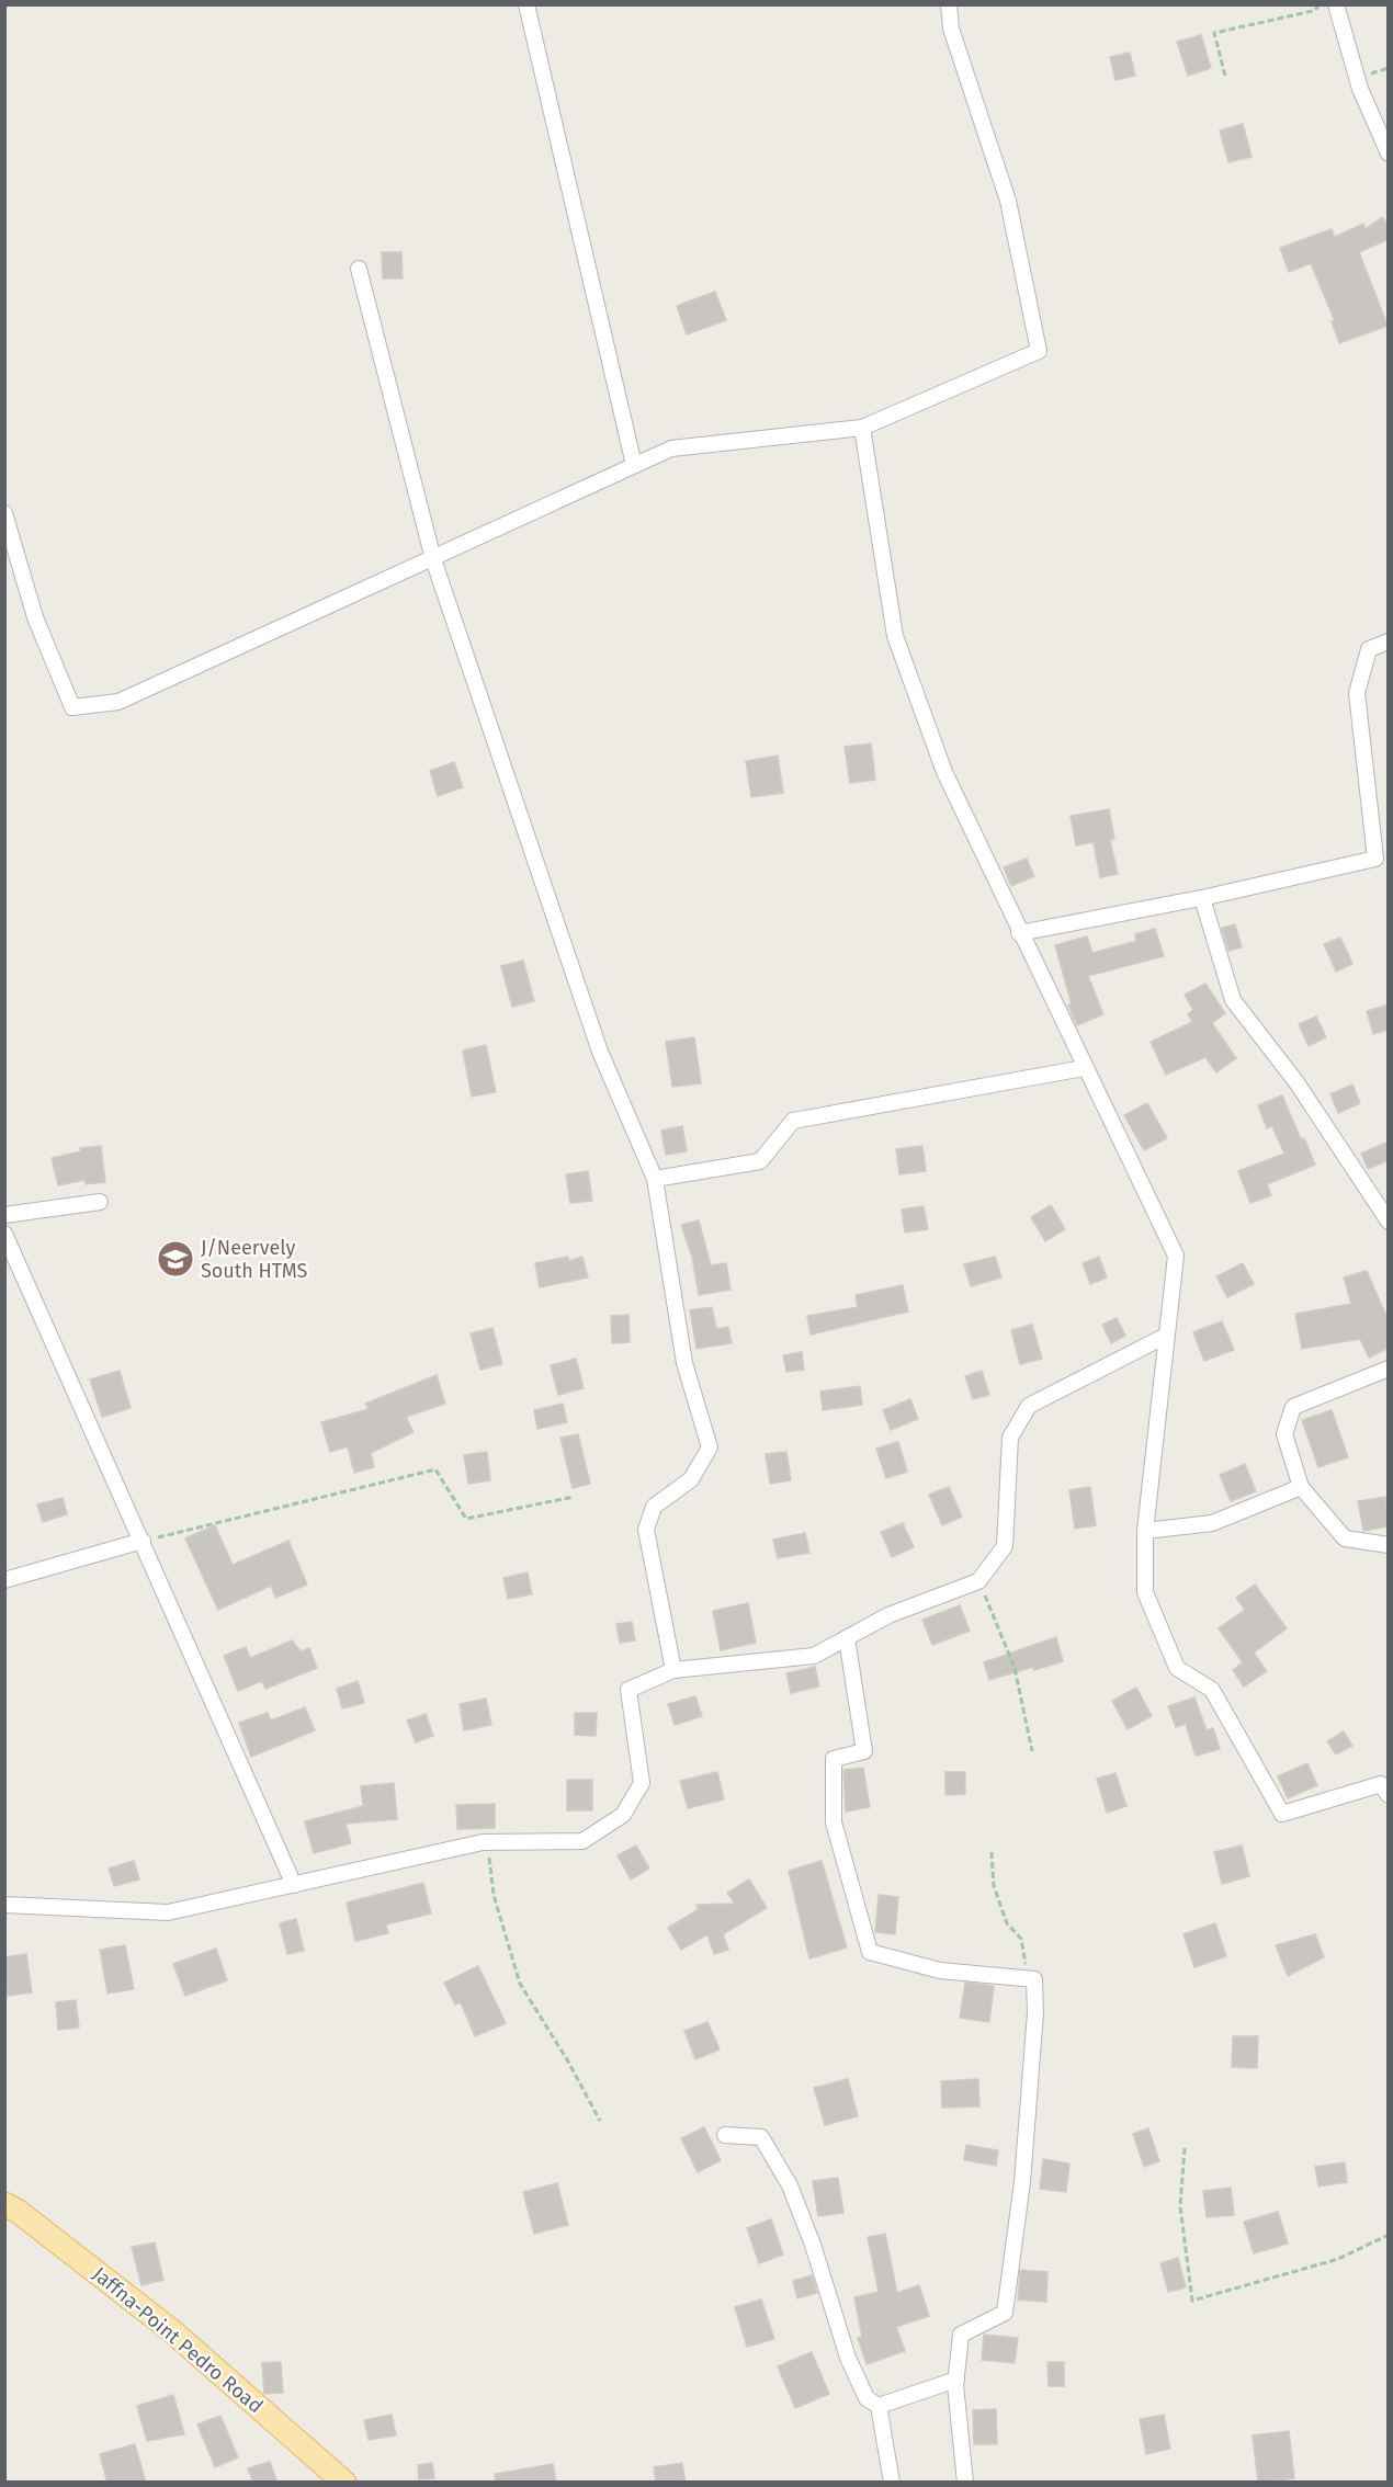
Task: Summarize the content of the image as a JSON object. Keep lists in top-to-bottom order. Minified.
{"streets":{"main road":["Jaffna-Point Pedro Road"]},"places":{"school or university":["J/Neervely South HTMS"]}}
